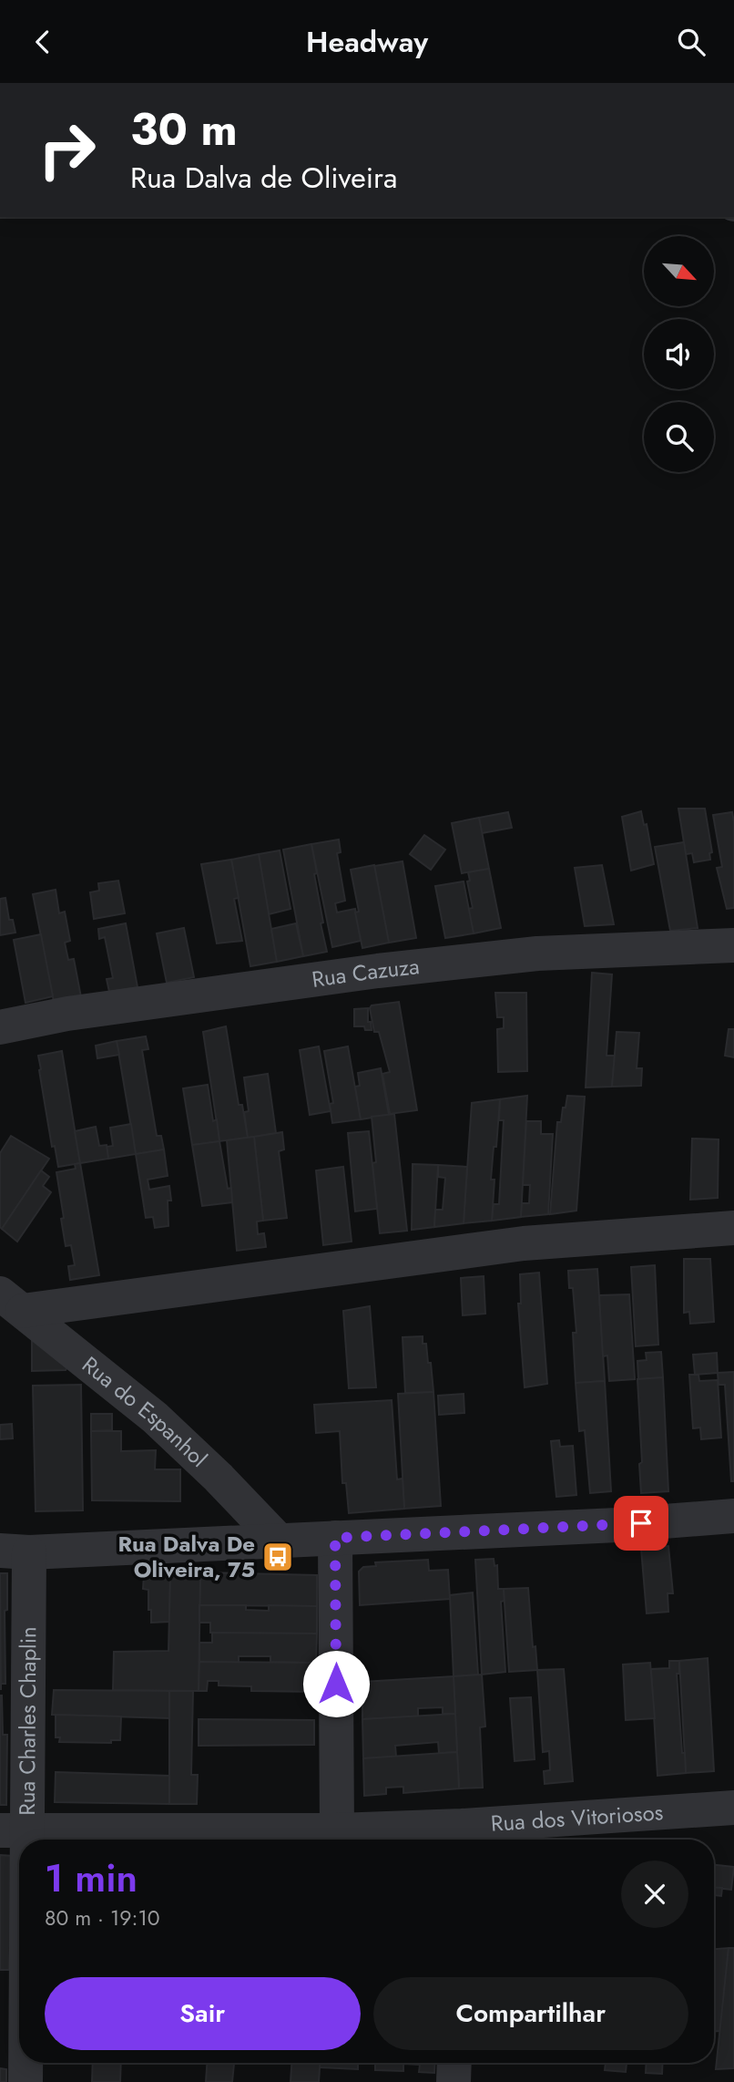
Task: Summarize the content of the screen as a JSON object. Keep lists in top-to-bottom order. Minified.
{"streets":{"street":["Rua Cazuza","Rua do Espanhol","Rua Charles Chaplin","Rua dos Vitoriosos"]},"crossings":[["Rua Charles Chaplin","Rua dos Vitoriosos"]],"places":{"bus stop":["Rua Dalva De Oliveira, 75"]},"north":"bottom right","page":{"header":"Headway","turn":["30 m","Rua Dalva de Oliveira"],"heading":["1 min","80 m · 19:10"],"buttons":["Sair","Compartilhar"]}}
